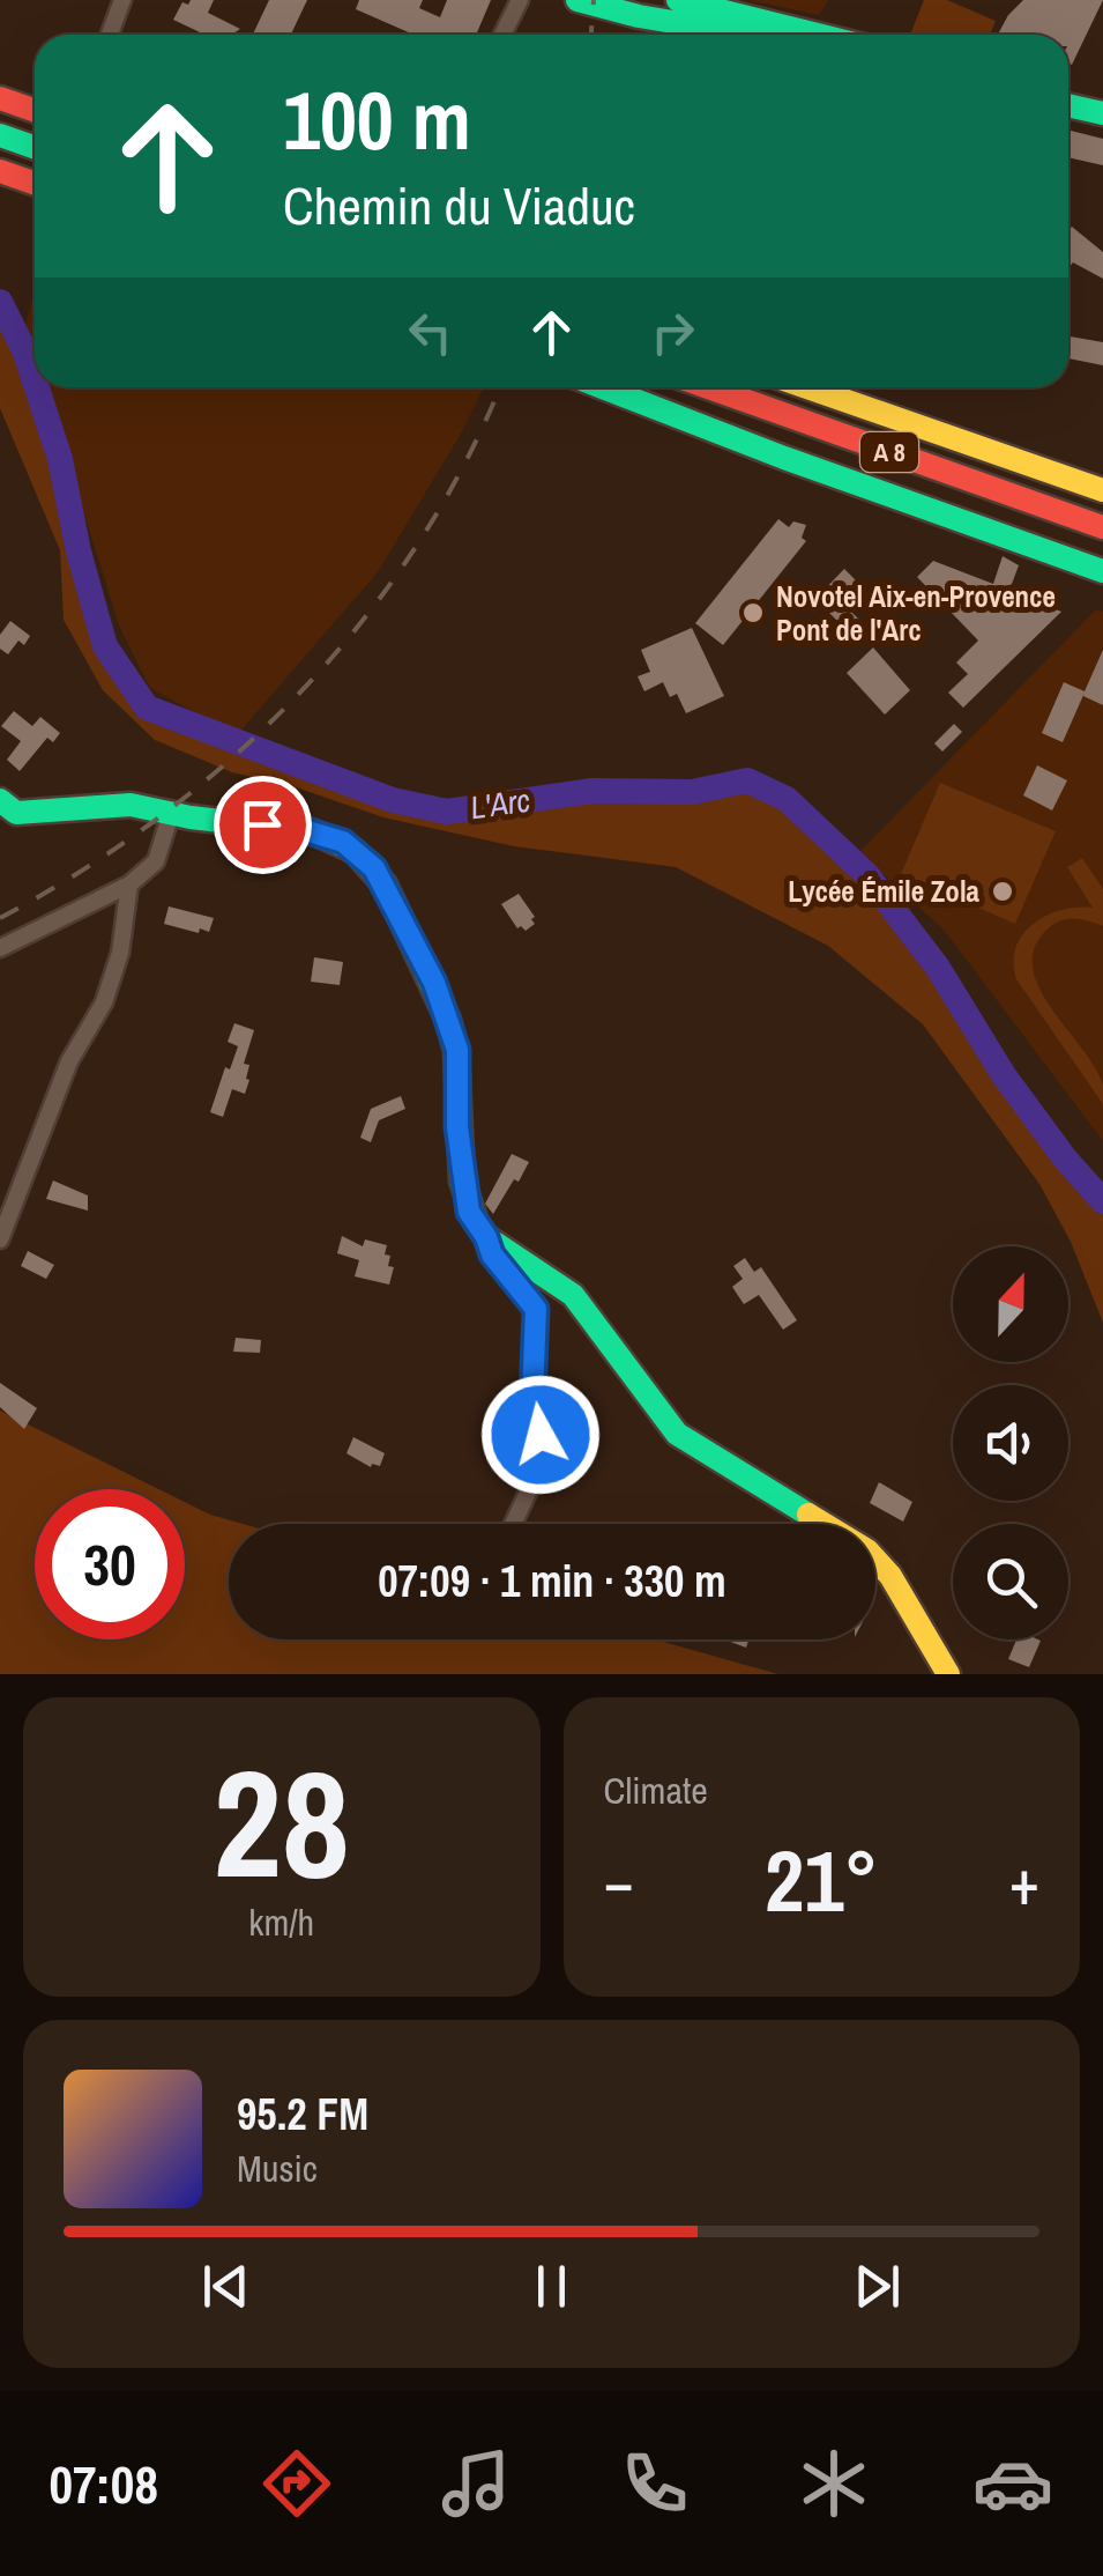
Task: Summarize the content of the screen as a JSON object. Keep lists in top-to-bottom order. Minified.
{"streets":{"main road":["A 8"]},"water":["L'Arc"],"places":["Novotel Aix-en-Provence Pont de l'Arc","Lycée Émile Zola"],"north":"top","page":{"turn":["100 m","Chemin du Viaduc"],"limit":"30","trip":"07:09 · 1 min · 330 m","tile":[["28","km/h"],"Climate"],"heat":["−","21°","+"],"song":["95.2 FM","Music"],"tabs":"07:08"}}
